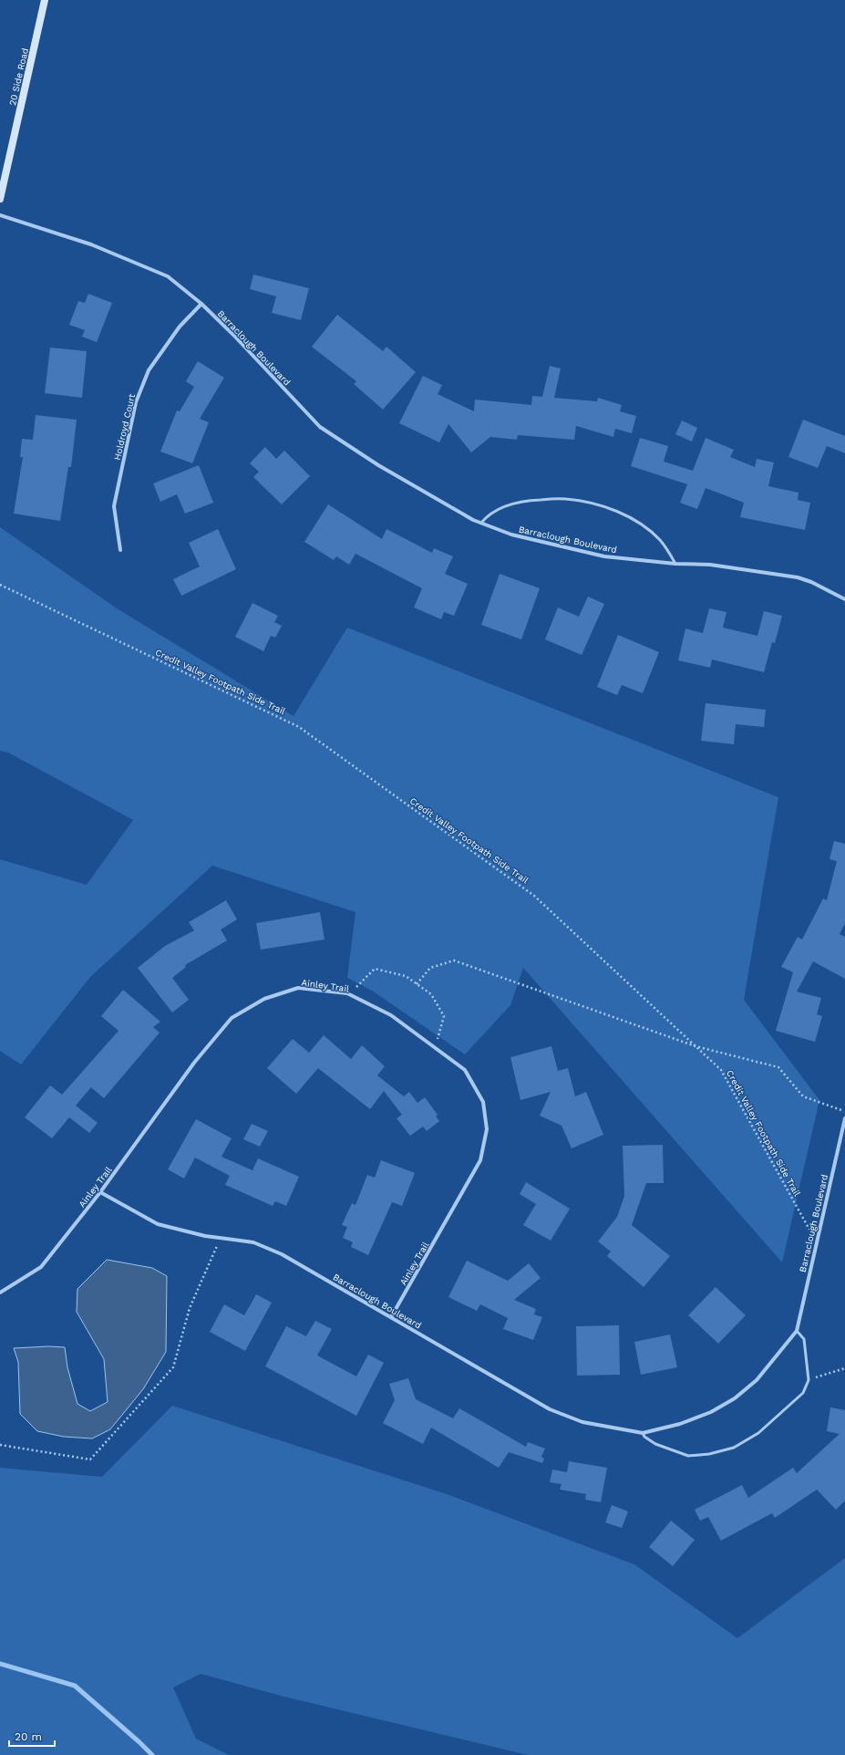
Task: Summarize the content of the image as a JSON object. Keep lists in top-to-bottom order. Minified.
{"streets":{"street":["20 Side Road","Barraclough Boulevard","Holdroyd Court","Ainley Trail"],"path":["Credit Valley Footpath Side Trail"]},"crossings":[["Barraclough Boulevard","Holdroyd Court"],["Barraclough Boulevard","Credit Valley Footpath Side Trail"],["Barraclough Boulevard","Ainley Trail"]],"scale_bar":"20 m"}
